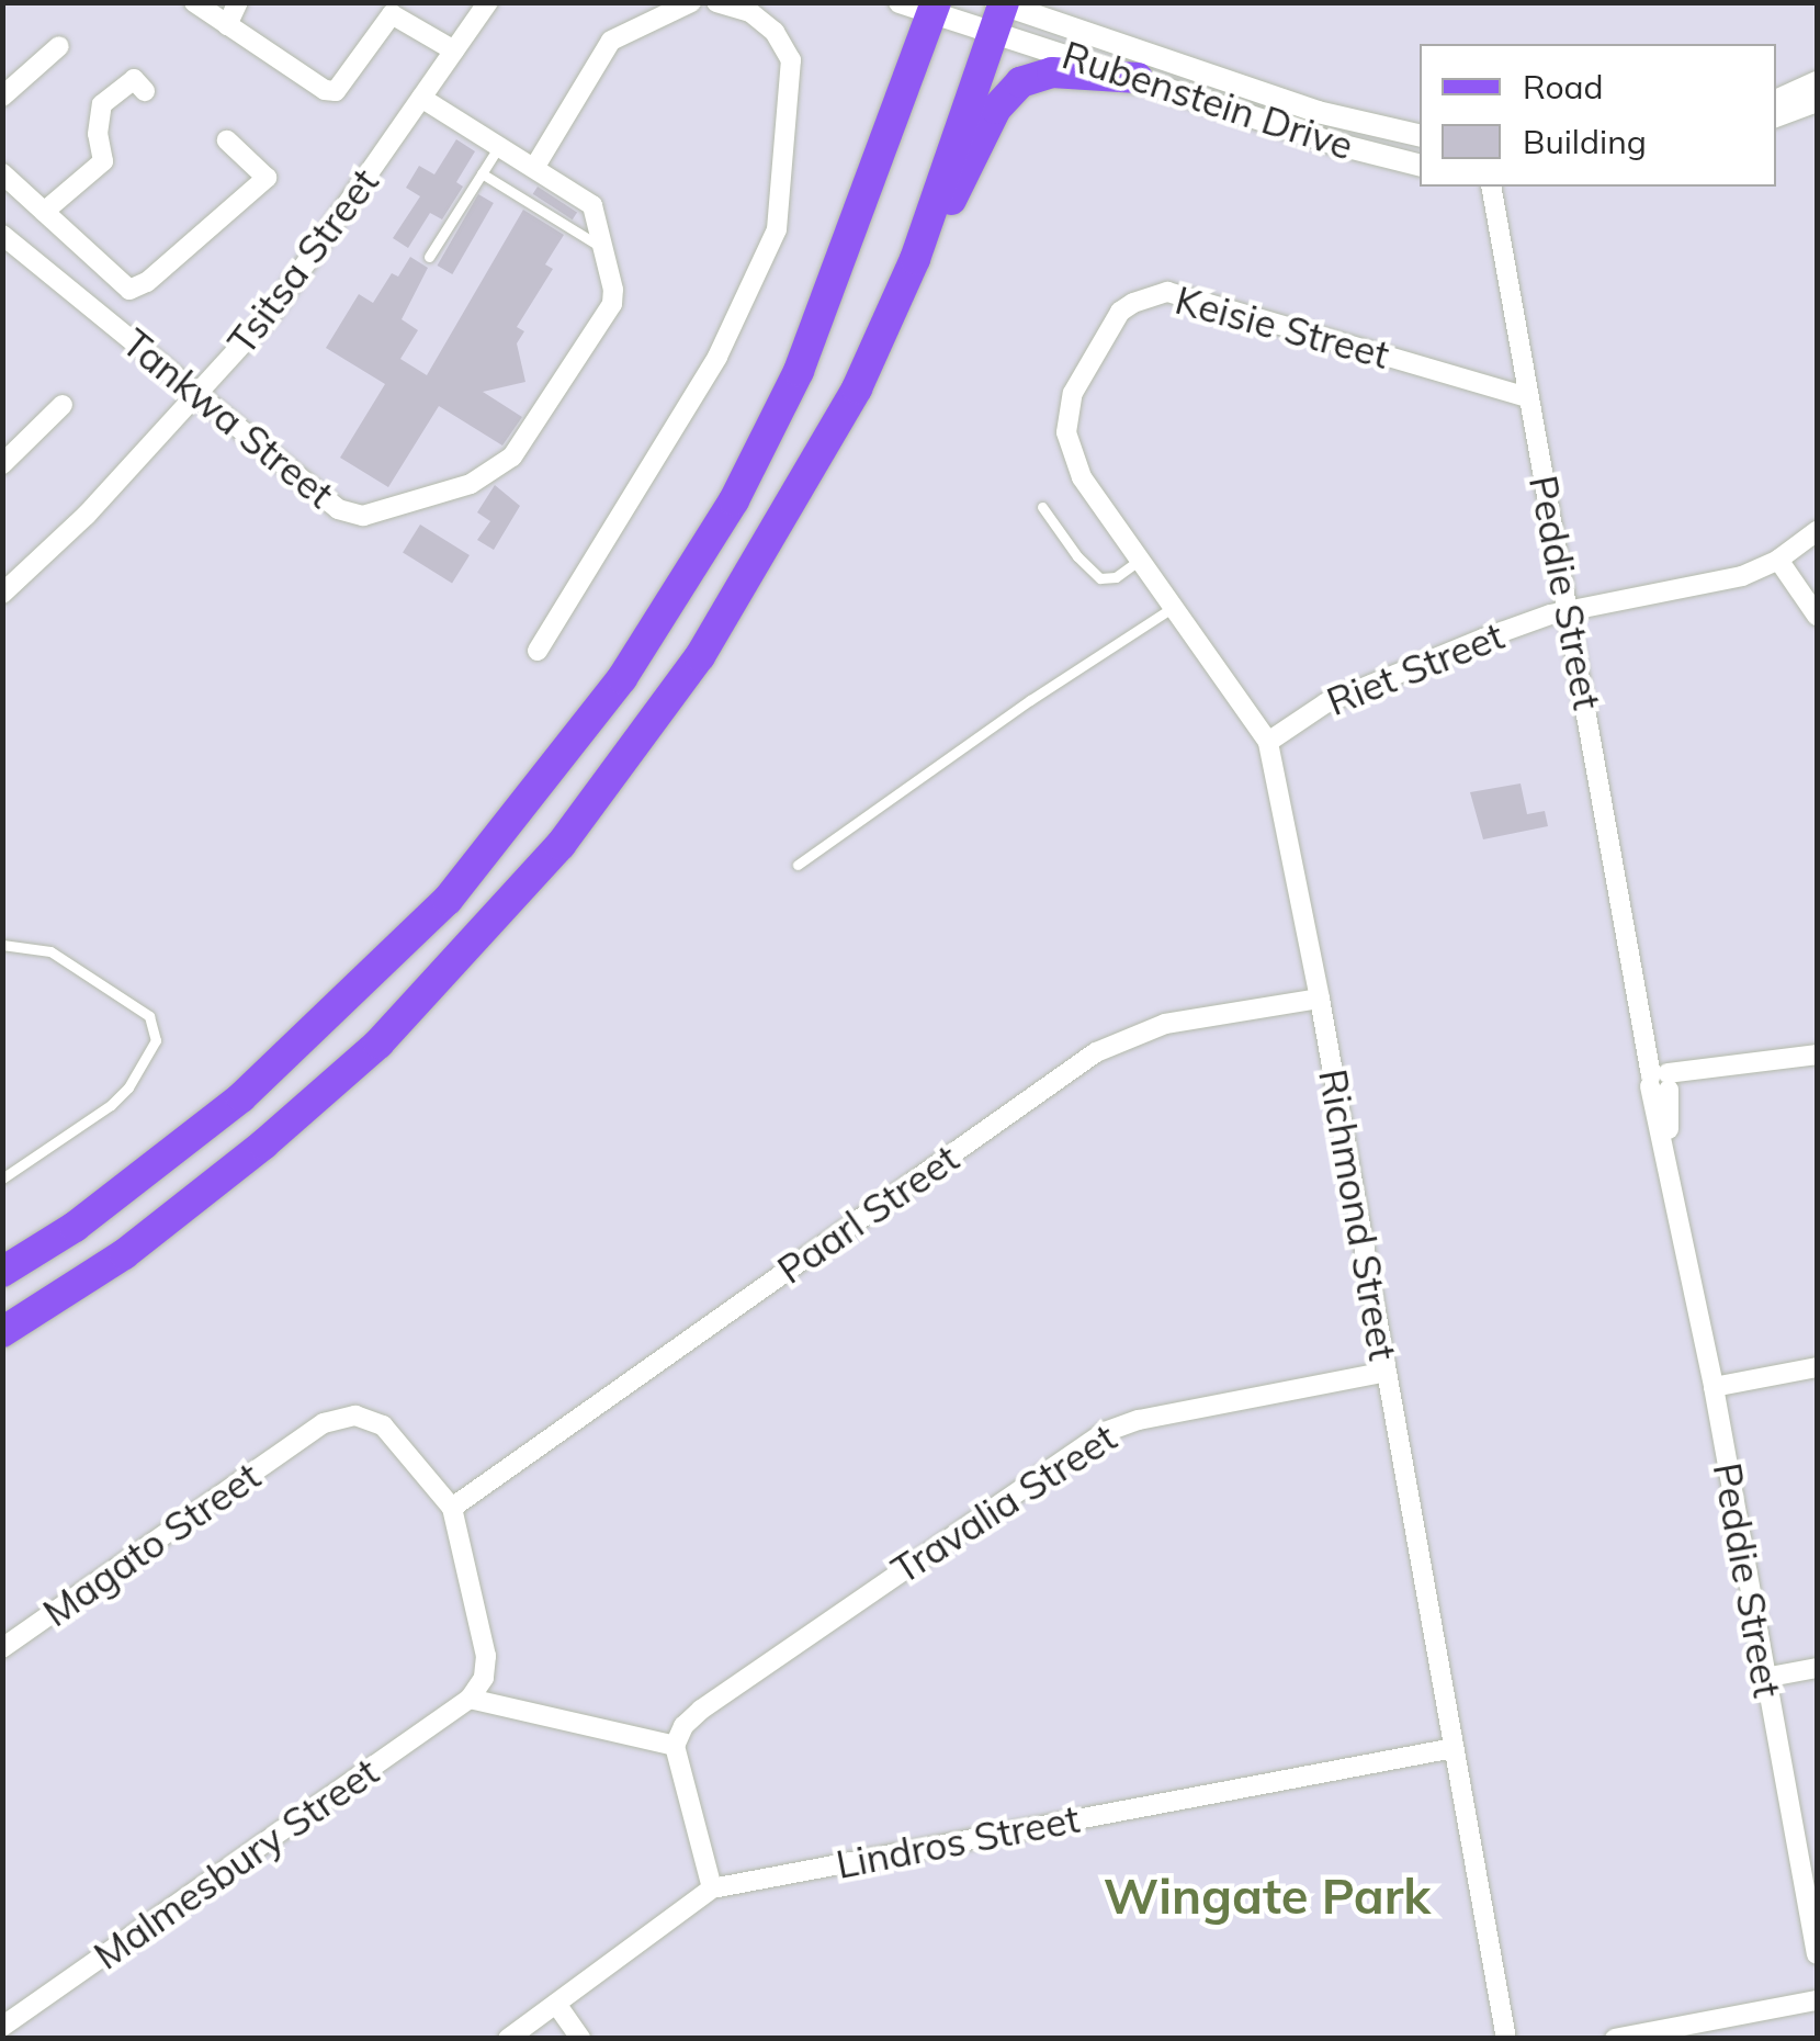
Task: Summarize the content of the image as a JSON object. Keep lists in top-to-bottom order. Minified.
{"streets":{"street":["Rubenstein Drive","Tsitsa Street","Keisie Street","Tankwa Street","Peddie Street","Riet Street","Paarl Street","Richmond Street","Travalia Street","Magato Street","Lindros Street","Malmesbury Street"]},"crossings":[["Tsitsa Street","Tankwa Street"],["Keisie Street","Peddie Street"],["Keisie Street","Richmond Street"],["Peddie Street","Riet Street"],["Riet Street","Richmond Street"],["Paarl Street","Richmond Street"],["Paarl Street","Magato Street"],["Richmond Street","Travalia Street"],["Richmond Street","Lindros Street"]],"districts":["Wingate Park"],"legend":["Road","Building"]}
